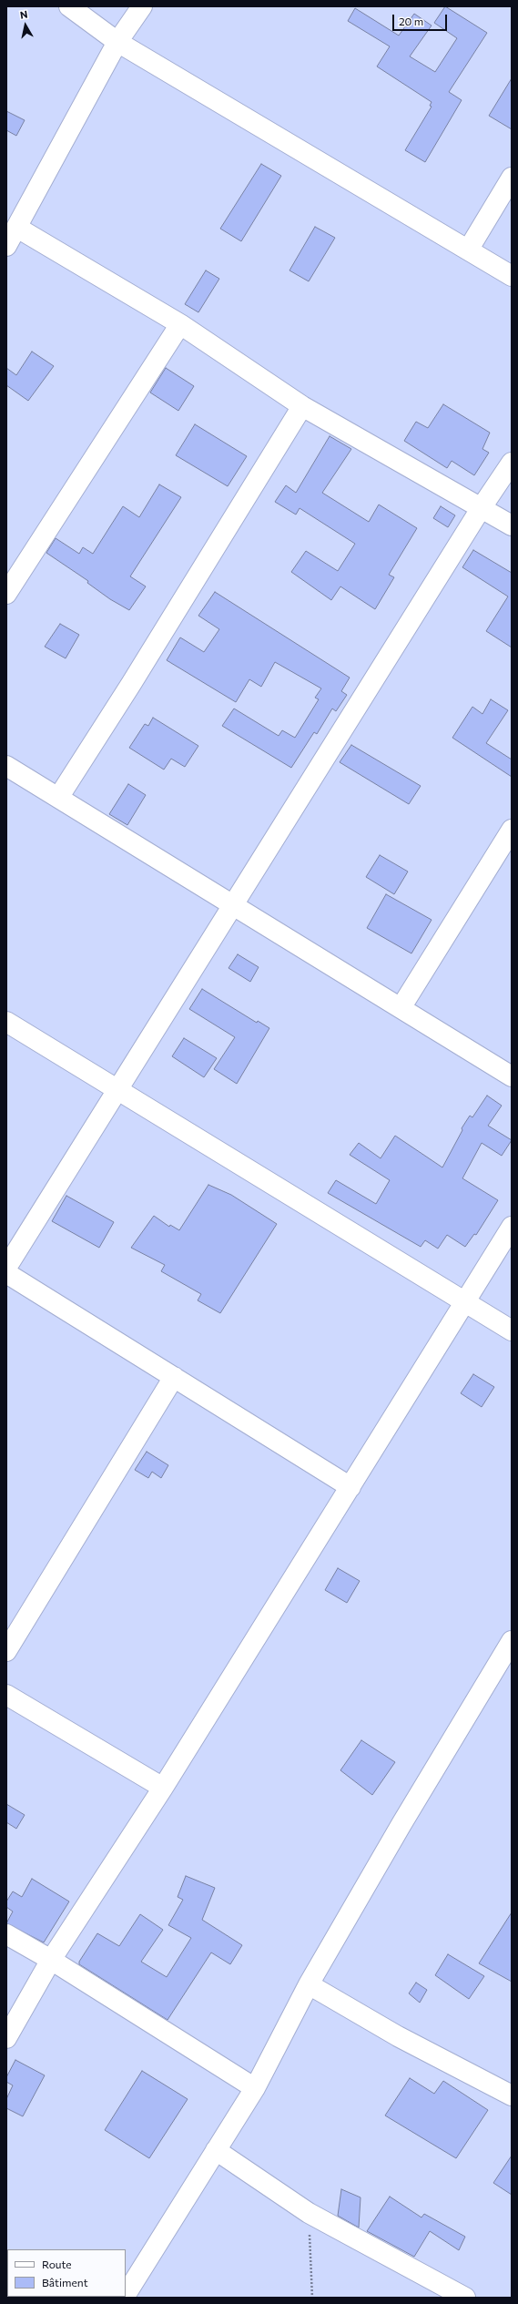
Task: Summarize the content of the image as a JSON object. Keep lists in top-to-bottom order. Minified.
{"legend":["Route","Bâtiment"],"scale_bar":"20 m","north":"top"}
